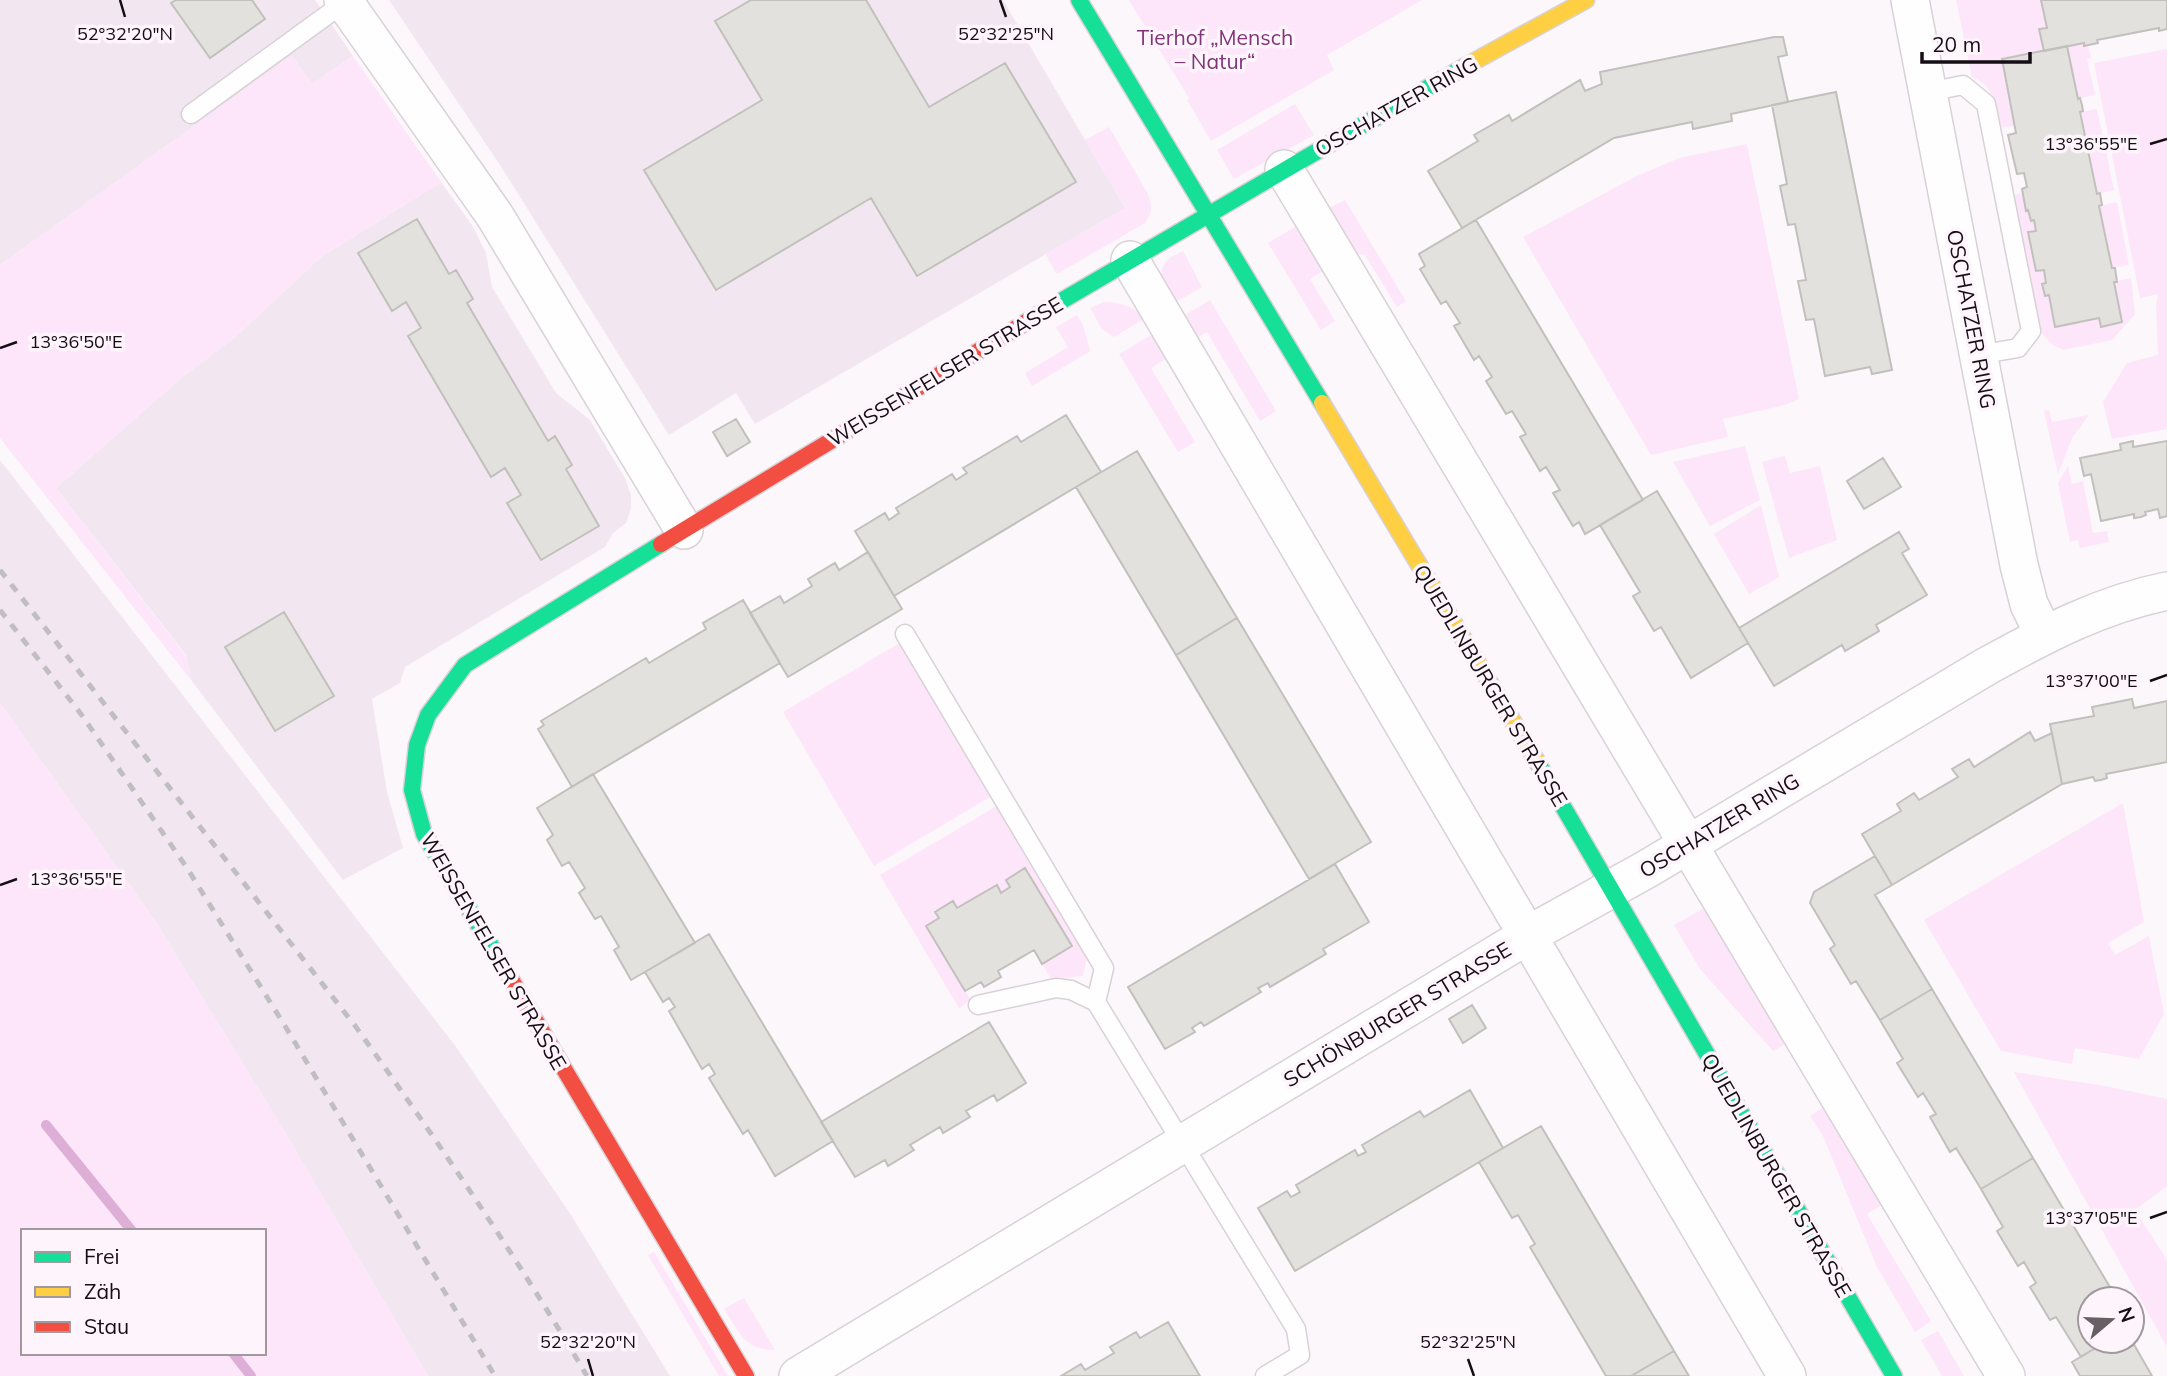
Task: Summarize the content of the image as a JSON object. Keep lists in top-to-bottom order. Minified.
{"streets":{"street":["OSCHATZER RING","WEISSENFELSER STRASSE","QUEDLINBURGER STRASSE","SCHÖNBURGER STRASSE"]},"crossings":[["OSCHATZER RING","WEISSENFELSER STRASSE"],["OSCHATZER RING","QUEDLINBURGER STRASSE"],["OSCHATZER RING","SCHÖNBURGER STRASSE"],["WEISSENFELSER STRASSE","QUEDLINBURGER STRASSE"],["QUEDLINBURGER STRASSE","SCHÖNBURGER STRASSE"]],"parks":["Tierhof „Mensch – Natur“"],"legend":["Frei","Zäh","Stau"],"scale_bar":"20 m","north":"right","coordinates":["52°32'20\"N","52°32'25\"N","13°36'55\"E","13°36'50\"E","13°37'00\"E","13°37'05\"E"]}
